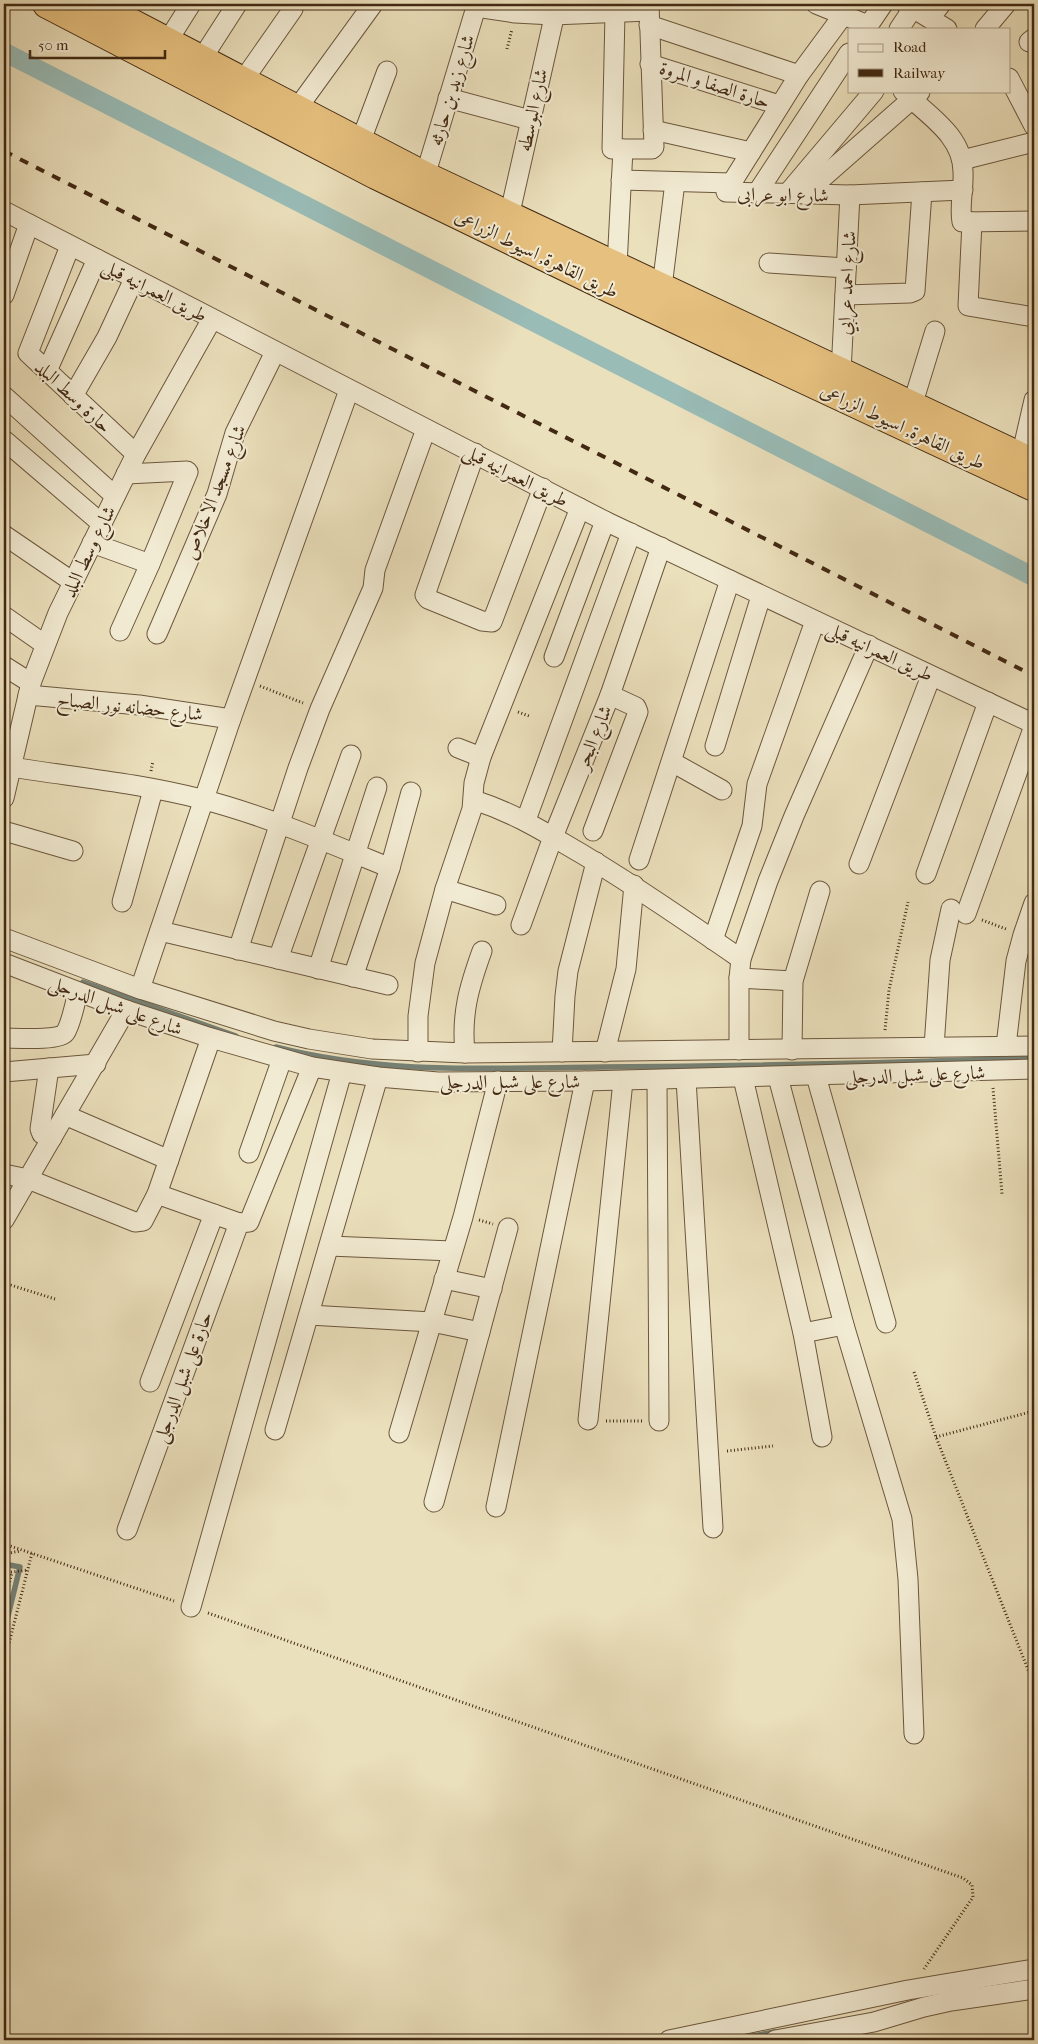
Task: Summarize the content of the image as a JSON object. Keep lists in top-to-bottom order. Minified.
{"streets":{"highway":["طريق القاهرة, اسيوط الزراعى"],"street":["حارة الصفا و المروة","شارع زيد بن حارثه","شارع البوسطه","شارع ابو عرابى","شارع احمد عرابي","طريق العمرانيه قبلى","حارة وسط البلد","شارع مسجد الاخلاص","شارع وسط البلد","شارع حضانه نور الصباح","شارع البحر","شارع على شبل الدرجلى","حارة على شبل الدرجلى"]},"crossings":[["حارة الصفا و المروة","شارع ابو عرابى"],["شارع زيد بن حارثه","طريق القاهرة, اسيوط الزراعى"],["شارع البوسطه","طريق القاهرة, اسيوط الزراعى"],["شارع ابو عرابى","شارع احمد عرابي"],["طريق القاهرة, اسيوط الزراعى","شارع احمد عرابي"],["طريق العمرانيه قبلى","حارة وسط البلد"],["طريق العمرانيه قبلى","شارع مسجد الاخلاص"],["طريق العمرانيه قبلى","شارع وسط البلد"],["طريق العمرانيه قبلى","شارع البحر"],["حارة وسط البلد","شارع وسط البلد"],["شارع وسط البلد","شارع حضانه نور الصباح"],["شارع على شبل الدرجلى","حارة على شبل الدرجلى"]],"legend":["Road","Railway"],"scale_bar":"50 m"}
